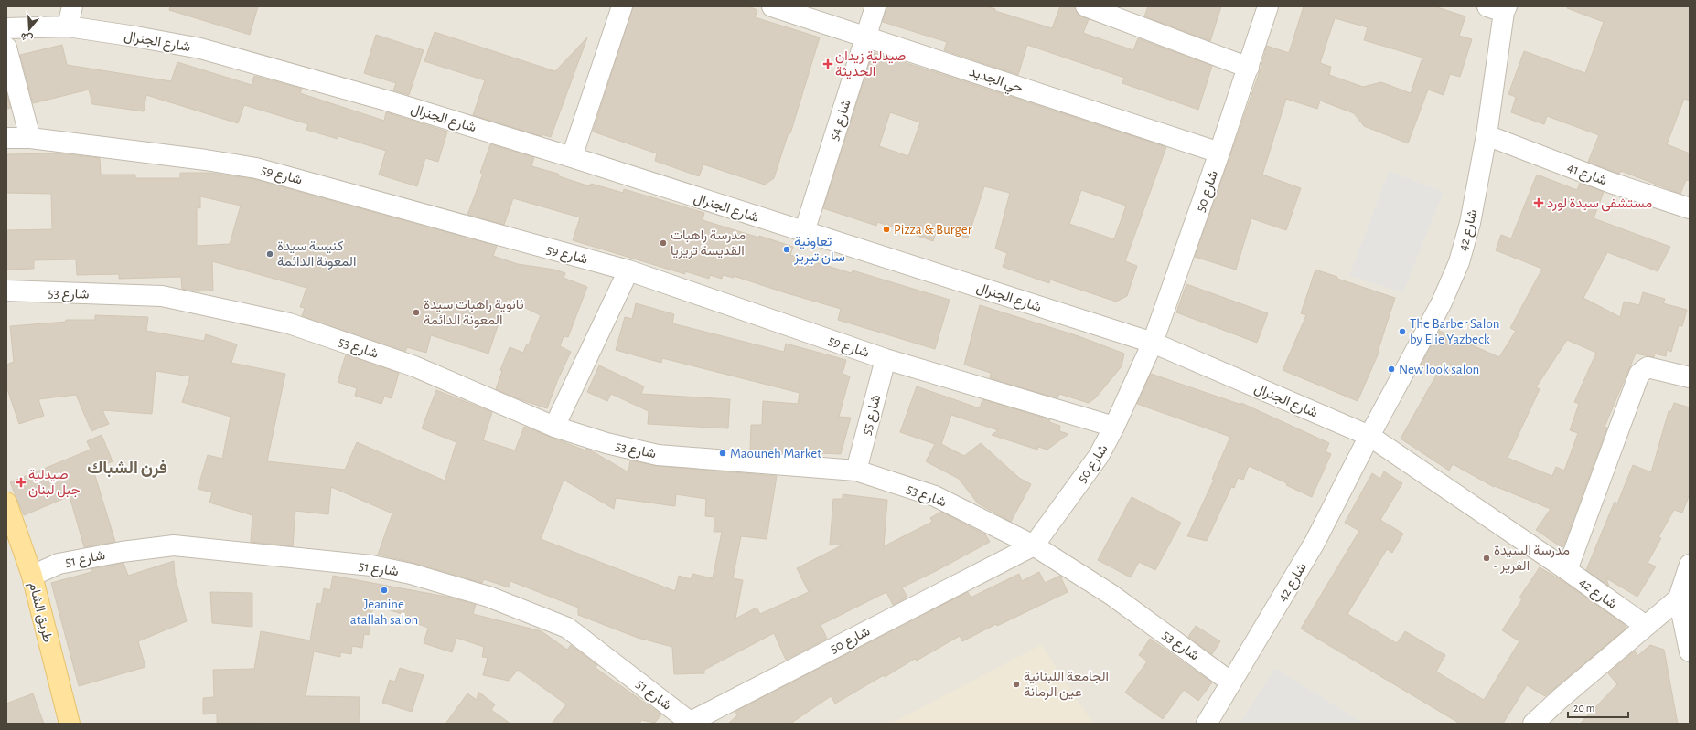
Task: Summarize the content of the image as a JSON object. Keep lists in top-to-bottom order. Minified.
{"streets":{"main road":["طريق الشام"],"street":["شارع الجنرال","حي الجديد","شارع 54","شارع 41","شارع 59","شارع 50","شارع 42","شارع 53","شارع 55","شارع 51"]},"crossings":[["شارع الجنرال","شارع 54"],["شارع الجنرال","شارع 50"],["شارع الجنرال","شارع 42"],["حي الجديد","شارع 54"],["حي الجديد","شارع 50"],["شارع 41","شارع 42"],["شارع 59","شارع 50"],["شارع 59","شارع 55"],["شارع 50","شارع 53"],["شارع 50","شارع 51"],["شارع 42","شارع 53"],["شارع 53","شارع 55"],["شارع 51","طريق الشام"]],"districts":["فرن الشباك"],"places":{"health":["صيدلية زيدان الحديثة","مستشفى سيدة لورد","صيدلية جبل لبنان"],"other":["Pizza & Burger","مدرسة راهبات القديسة تريزيا","تعاونية سان تيريز","كنيسة سيدة المعونة الدائمة","ثانوية راهبات سيدة المعونة الدائمة","The Barber Salon by Elie Yazbeck","New look salon","Maouneh Market","مدرسة السيدة - الفرير","Jeanine atallah salon","الجامعة اللبنانية عين الرمانة"]},"scale_bar":"20 m","north":"bottom"}
